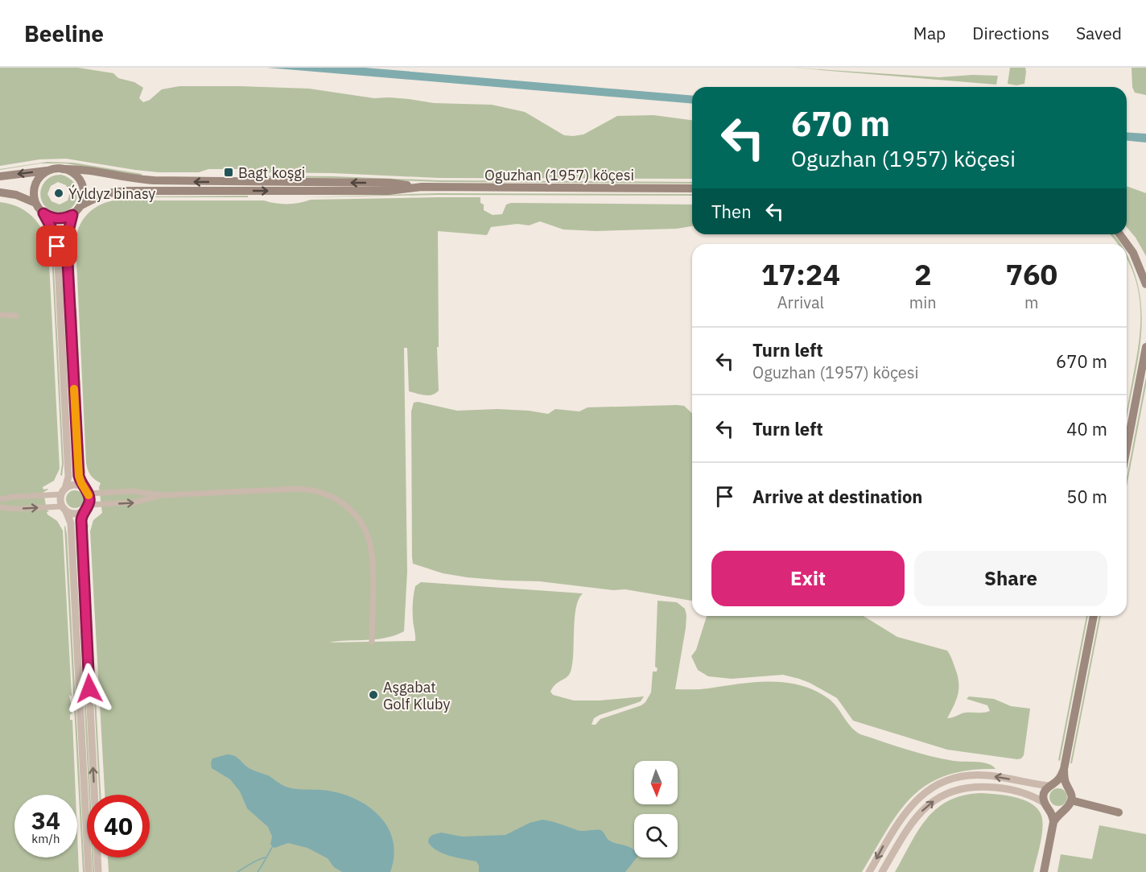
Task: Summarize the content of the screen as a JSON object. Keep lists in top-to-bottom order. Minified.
{"streets":{"main road":["Oguzhan (1957) köçesi"]},"places":{"transit":["Bagt koşgi"],"other":["Ýyldyz binasy","Aşgabat Golf Kluby"]},"north":"bottom","page":{"header":"Beeline","nav":["Map","Directions","Saved"],"turn":["670 m","Oguzhan (1957) köçesi"],"then":"Then","eta":["17:24","Arrival","2","min","760","m"],"list":[{"name":"Turn left","note":"Oguzhan (1957) köçesi","value":"670 m"},{"name":"Turn left","value":"40 m"},{"name":"Arrive at destination","value":"50 m"}],"buttons":["Exit","Share"],"speed":"34 km/h","limit":"40"}}
